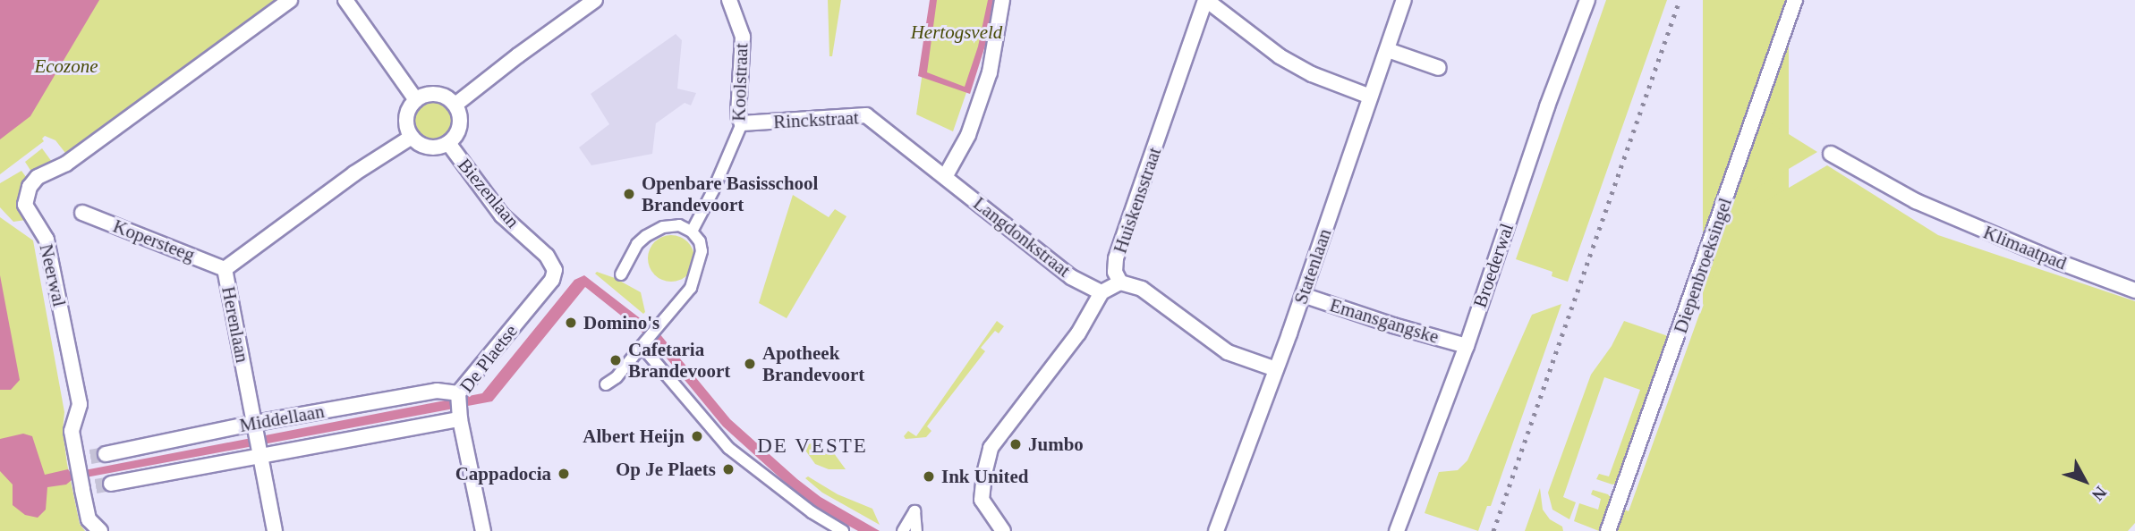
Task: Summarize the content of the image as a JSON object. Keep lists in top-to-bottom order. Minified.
{"streets":{"street":["Koolstraat","Rinckstraat","Biezenlaan","Huiskensstraat","Langdonkstraat","Kopersteeg","Klimaatpad","Broederwal","Diepenbroeksingel","Statenlaan","Neerwal","Emansgangske","Herenlaan","De Plaetse","Middellaan"]},"crossings":[["Koolstraat","Rinckstraat"],["Rinckstraat","Langdonkstraat"],["Biezenlaan","Herenlaan"],["Biezenlaan","De Plaetse"],["Kopersteeg","Herenlaan"],["Broederwal","Emansgangske"],["Statenlaan","Emansgangske"],["Neerwal","Middellaan"],["Herenlaan","Middellaan"],["De Plaetse","Middellaan"]],"districts":["DE VESTE"],"parks":["Hertogsveld","Ecozone"],"places":["Openbare Basisschool Brandevoort","Domino's","Cafetaria Brandevoort","Apotheek Brandevoort","Albert Heijn","Jumbo","Op Je Plaets","Cappadocia","Ink United"],"north":"bottom right"}
